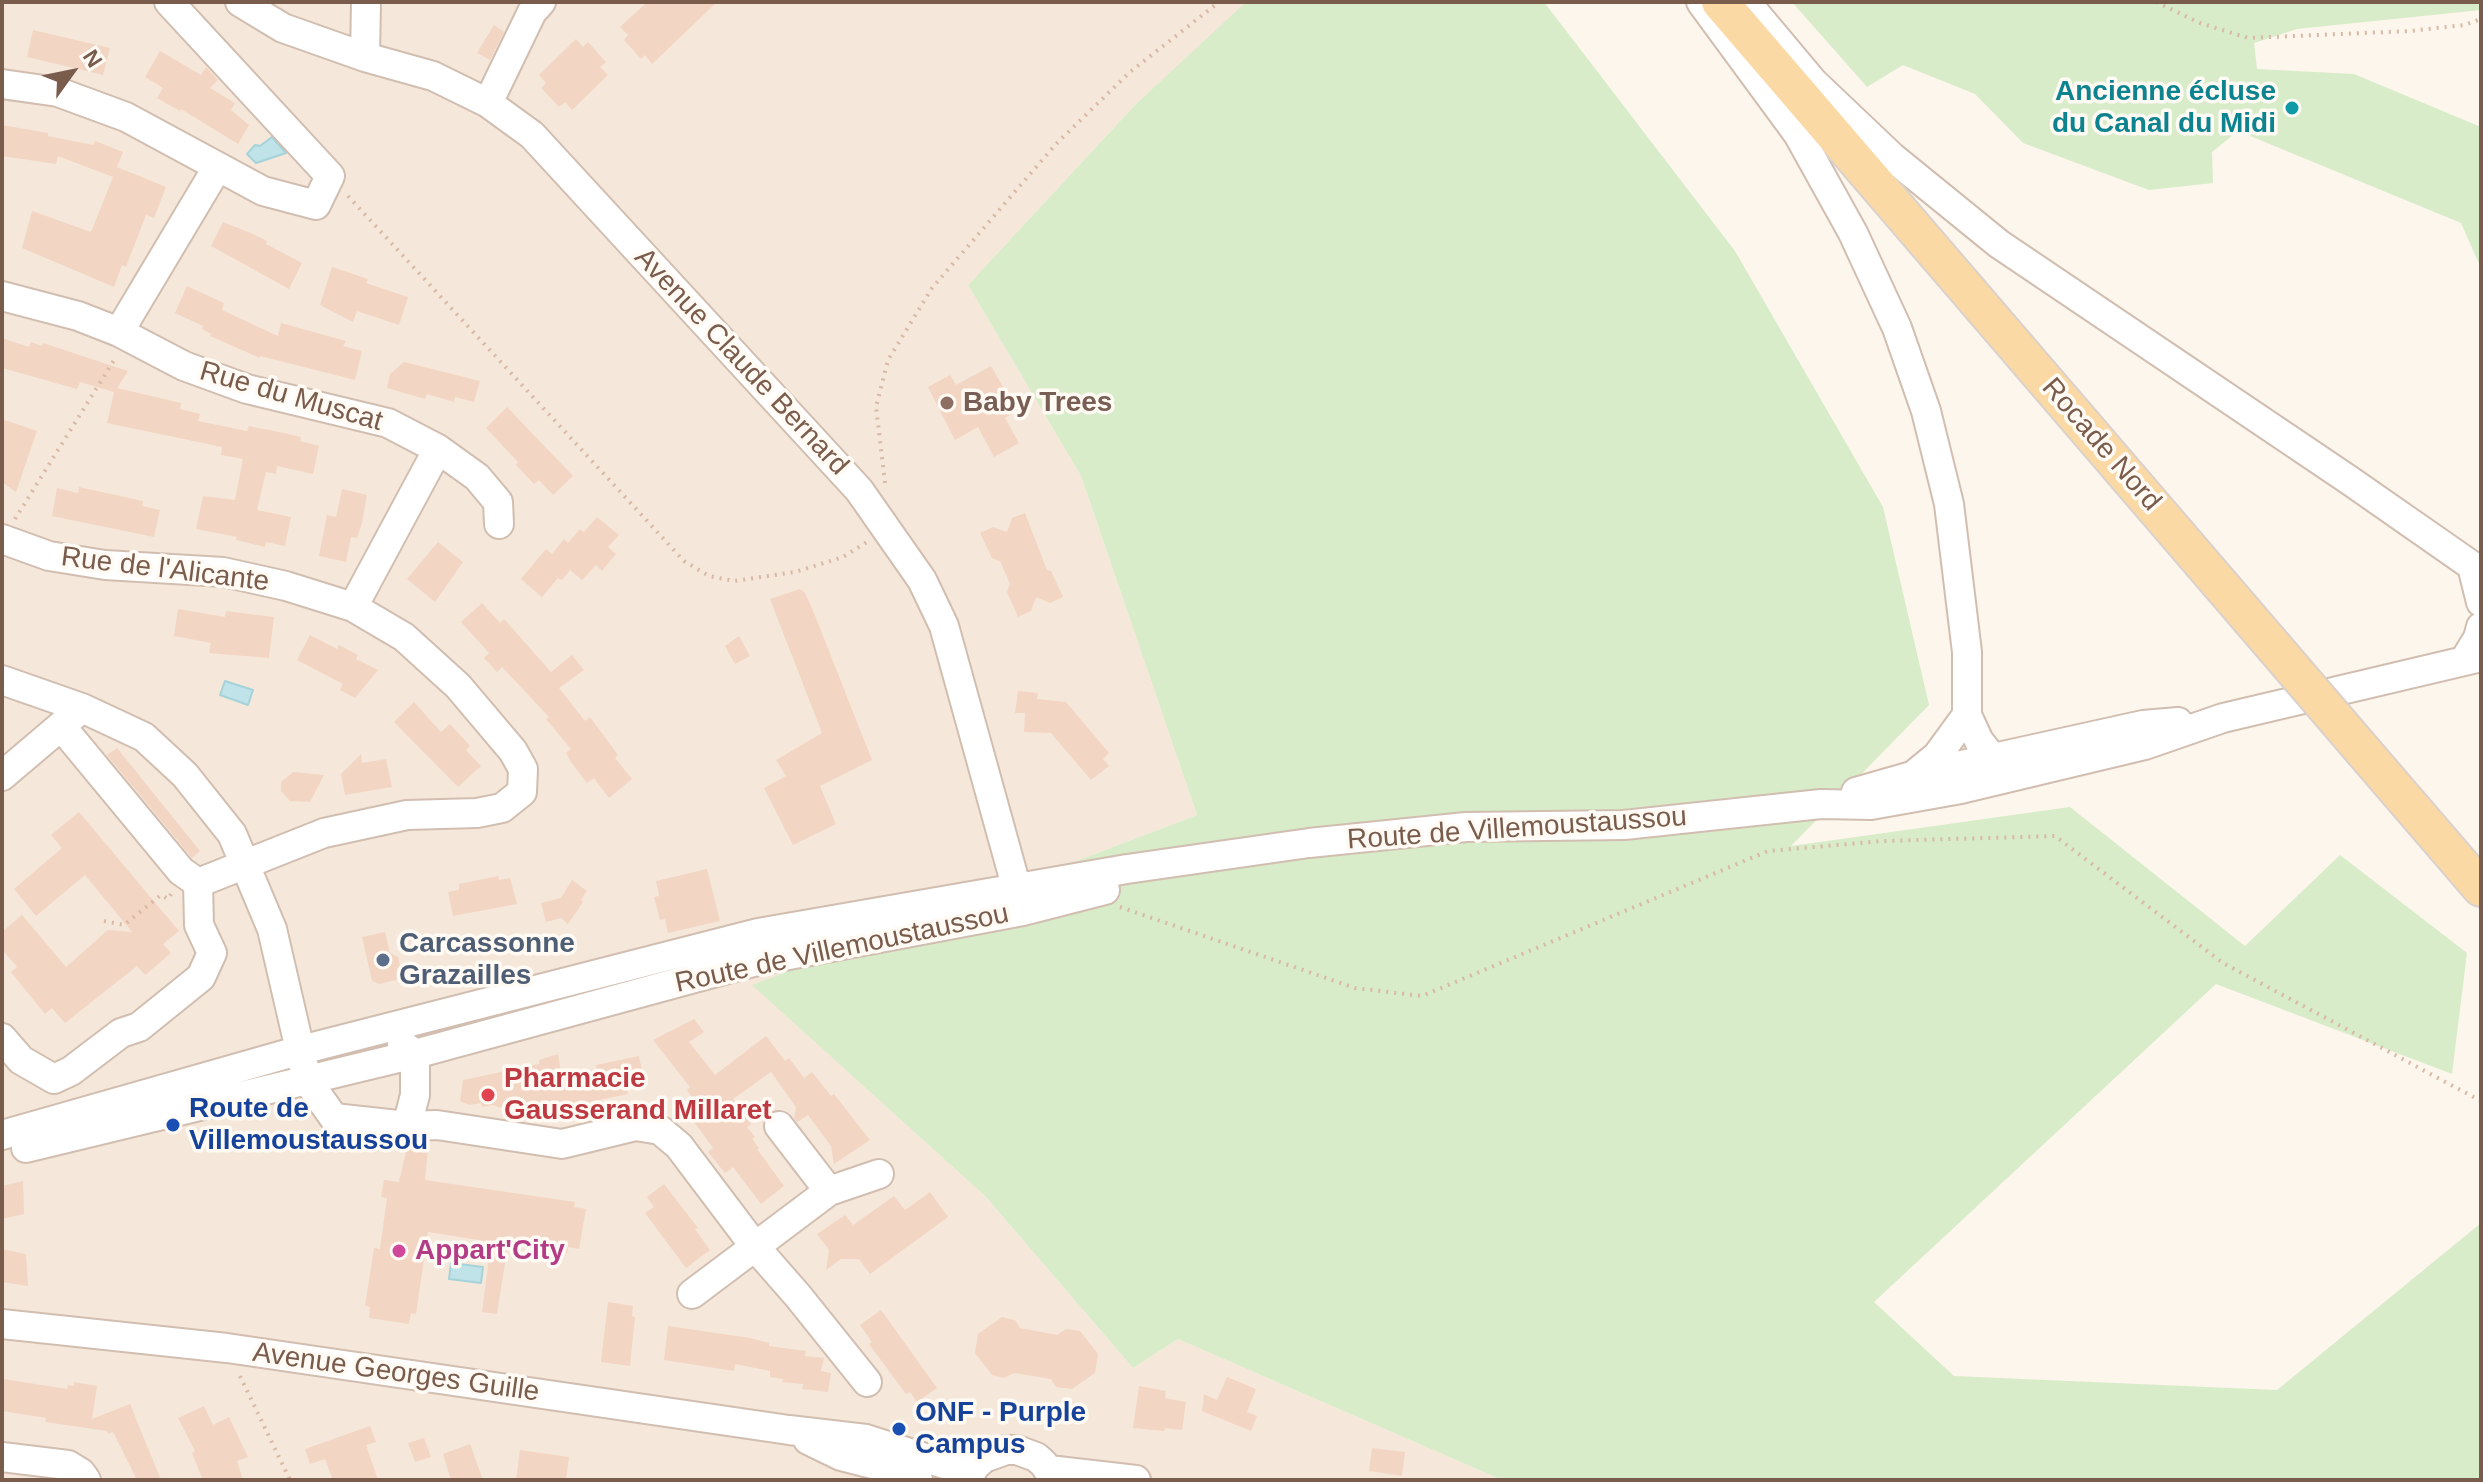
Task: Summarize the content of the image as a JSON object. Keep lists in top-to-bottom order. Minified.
{"streets":{"main road":["Rocade Nord"],"street":["Avenue Claude Bernard","Rue du Muscat","Rue de l'Alicante","Route de Villemoustaussou","Avenue Georges Guille"]},"crossings":[["Avenue Claude Bernard","Route de Villemoustaussou"]],"places":["Ancienne écluse du Canal du Midi","Baby Trees","Carcassonne Grazailles","Pharmacie Gausserand Millaret","Route de Villemoustaussou","Appart'City","ONF - Purple Campus"],"north":"top right"}
